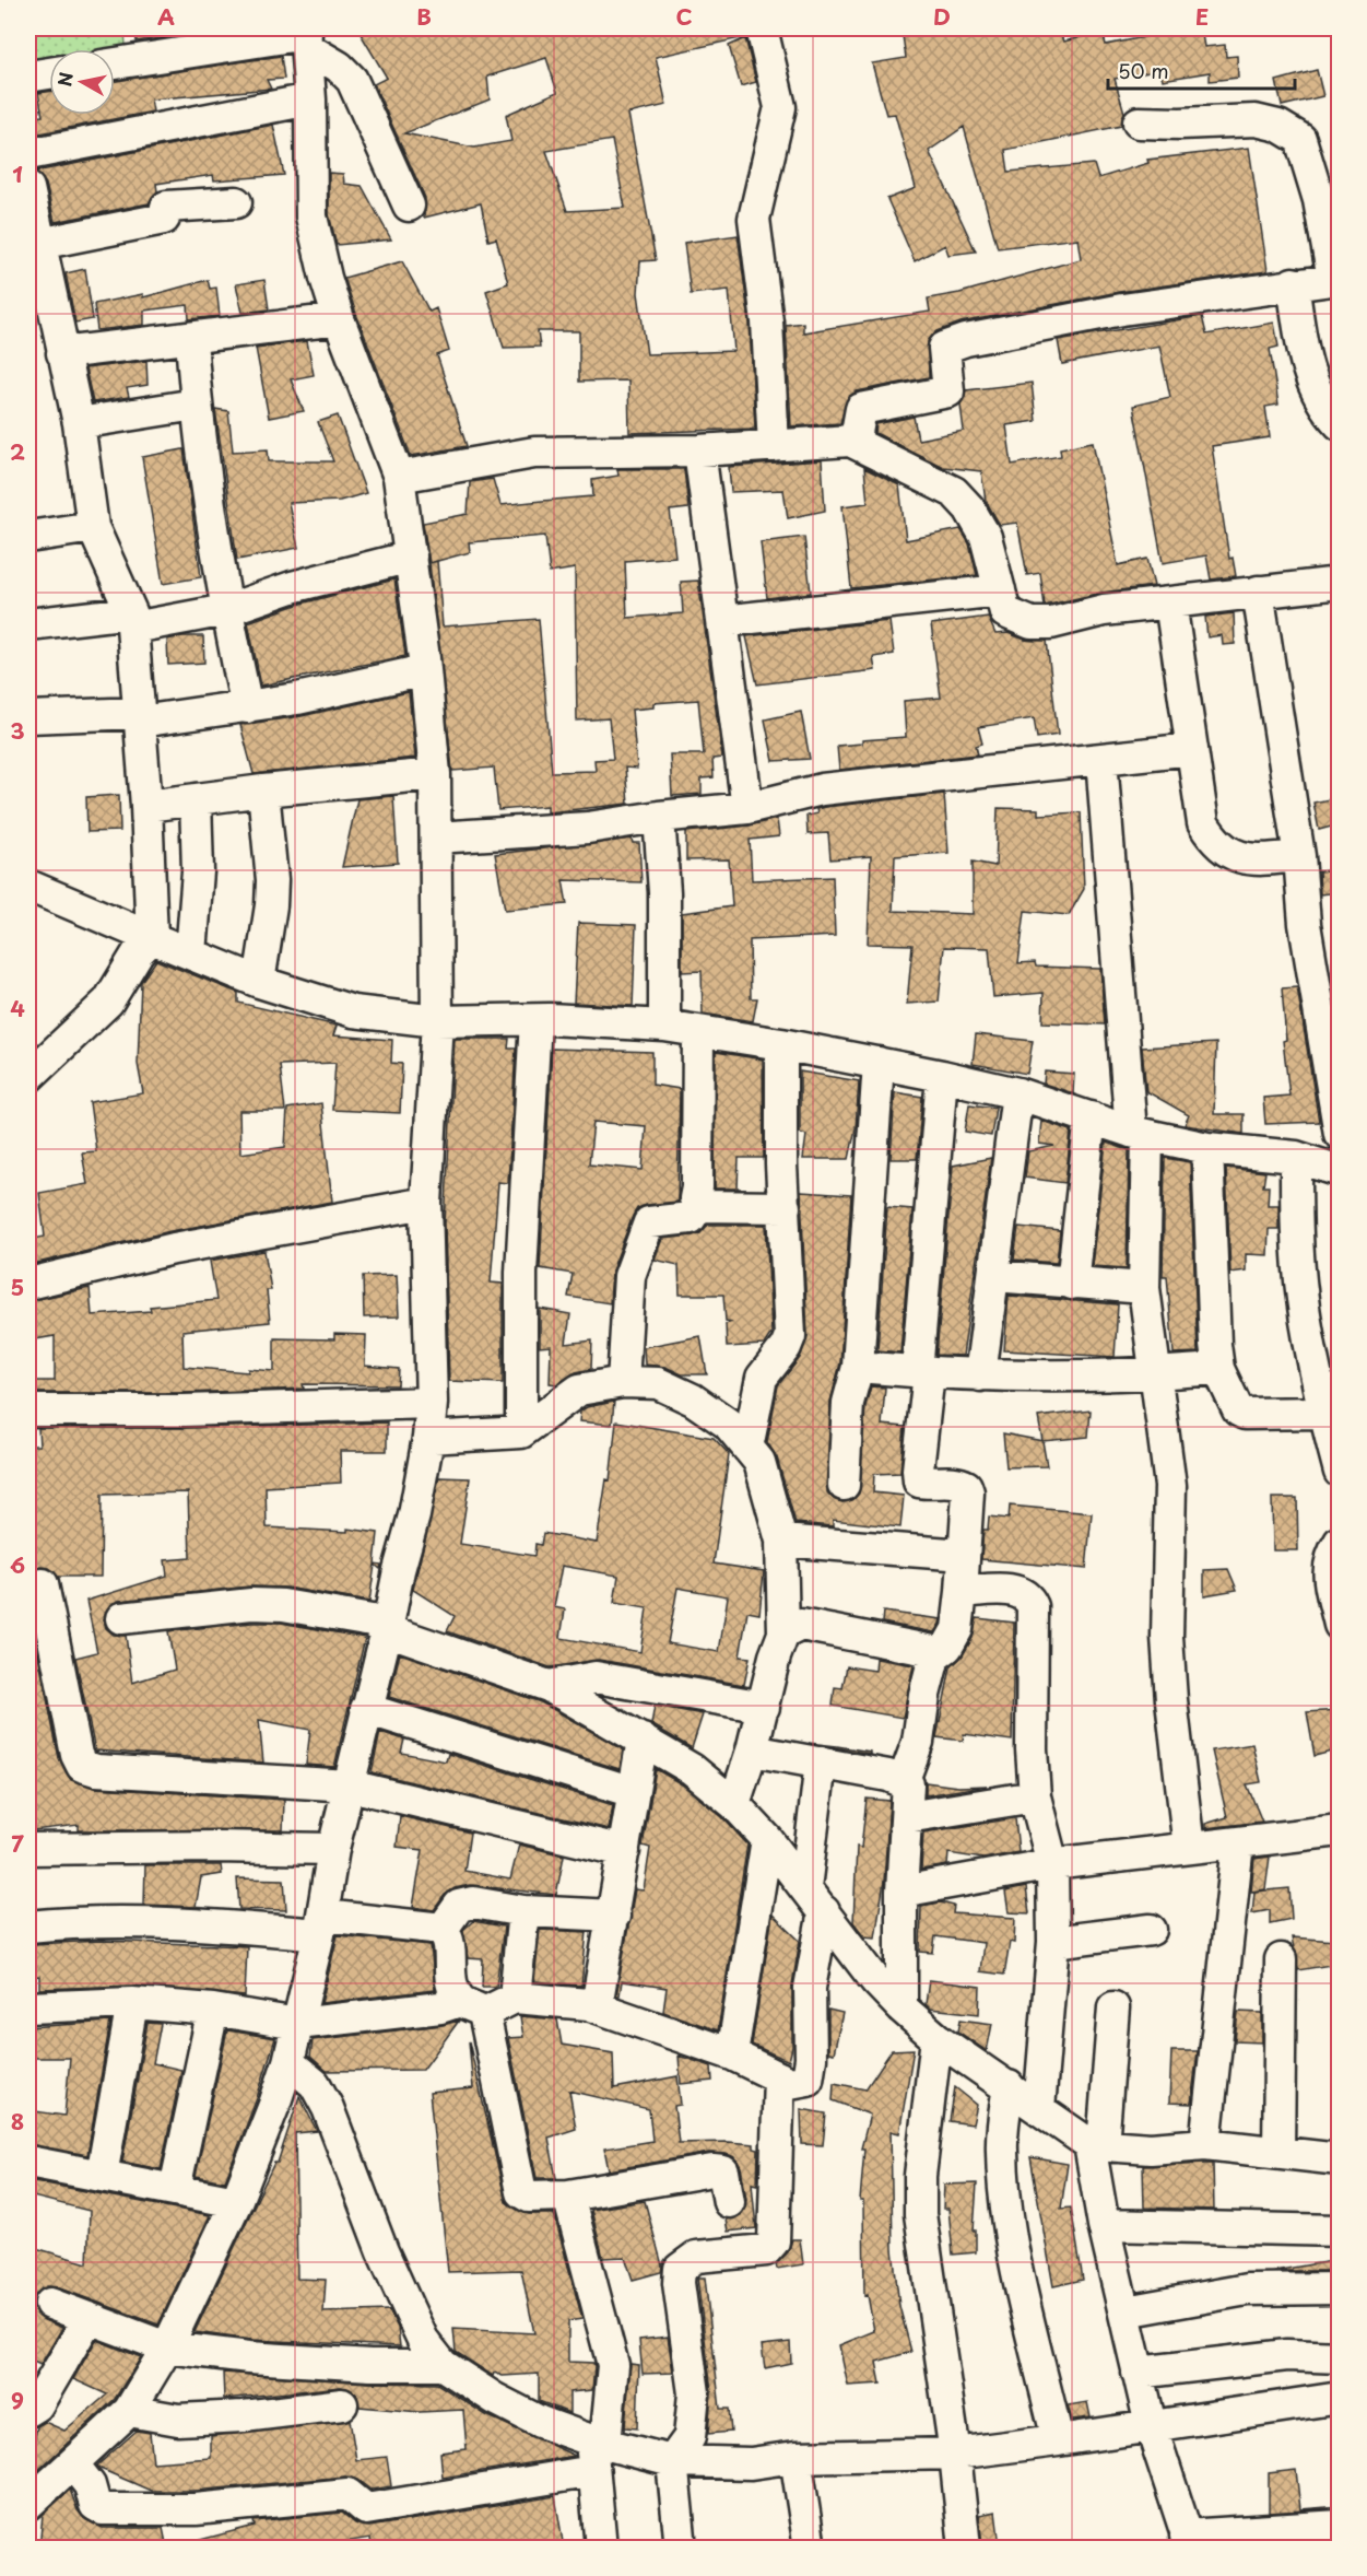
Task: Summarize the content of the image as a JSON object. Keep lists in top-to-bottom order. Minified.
{"scale_bar":"50 m","north":"left","grid":{"columns":["A","B","C","D","E"],"rows":["1","2","3","4","5","6","7","8","9"]}}
